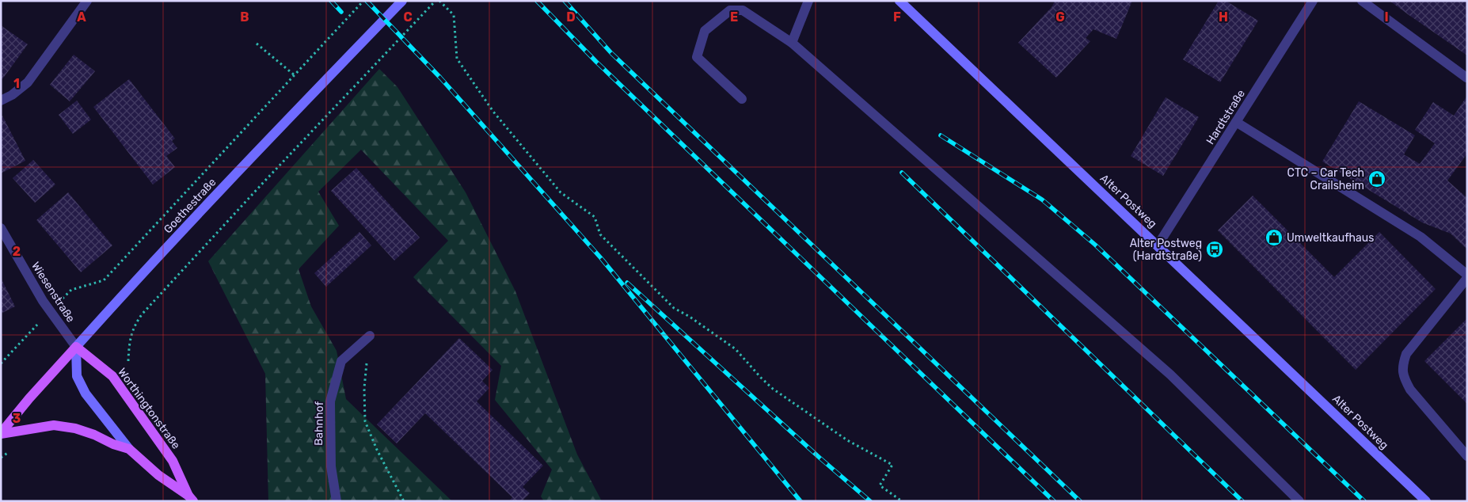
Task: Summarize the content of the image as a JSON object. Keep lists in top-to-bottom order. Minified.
{"streets":{"main road":["Alter Postweg","Goethestraße","Worthingtonstraße"],"street":["Hardtstraße","Wiesenstraße","Bahnhof"]},"crossings":[["Hardtstraße","Alter Postweg"],["Goethestraße","Wiesenstraße"],["Goethestraße","Worthingtonstraße"],["Wiesenstraße","Worthingtonstraße"]],"places":{"shop":["CTC – Car Tech Crailsheim","Umweltkaufhaus"],"bus stop":["Alter Postweg (Hardtstraße)"]},"grid":{"columns":["A","B","C","D","E","F","G","H","I"],"rows":["1","2","3"]}}
